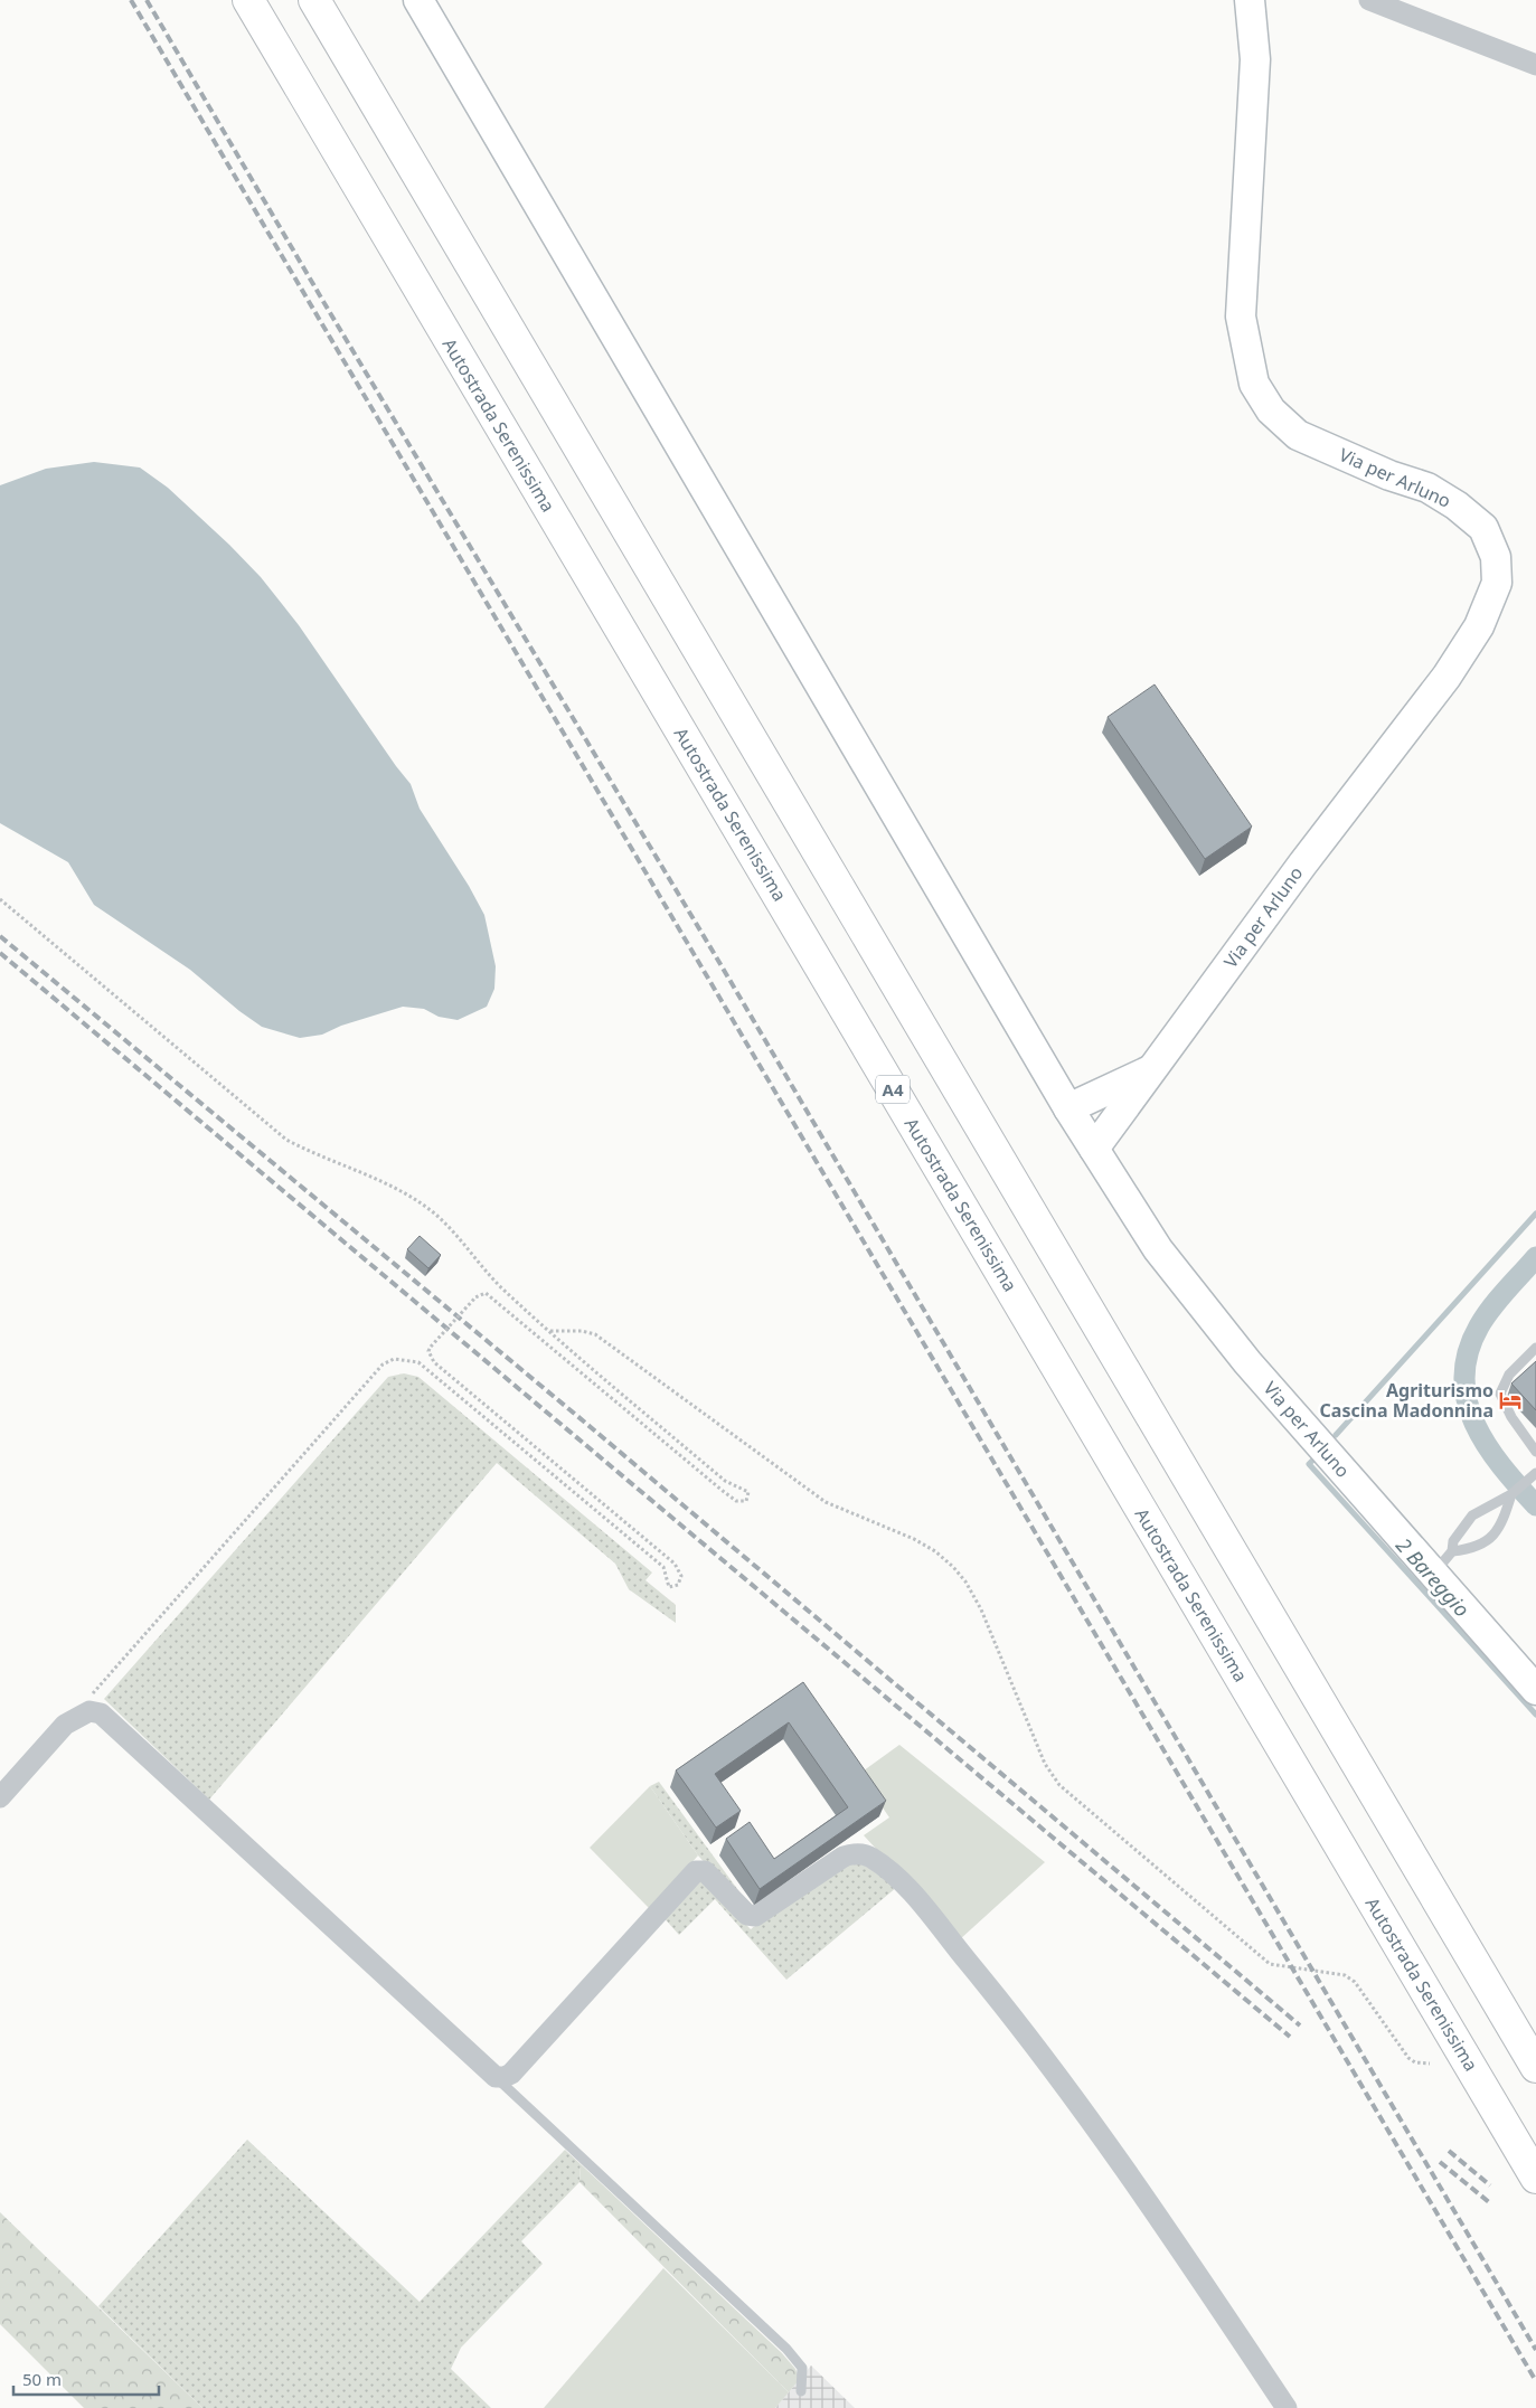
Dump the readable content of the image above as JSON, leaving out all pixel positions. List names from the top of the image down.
{
  "streets": {
    "highway": ["Autostrada Serenissima", "A4"],
    "street": ["Via per Arluno"]
  },
  "water": ["2 Bareggio"],
  "places": {
    "hotel": ["Agriturismo Cascina Madonnina"]
  },
  "scale_bar": "50 m"
}
